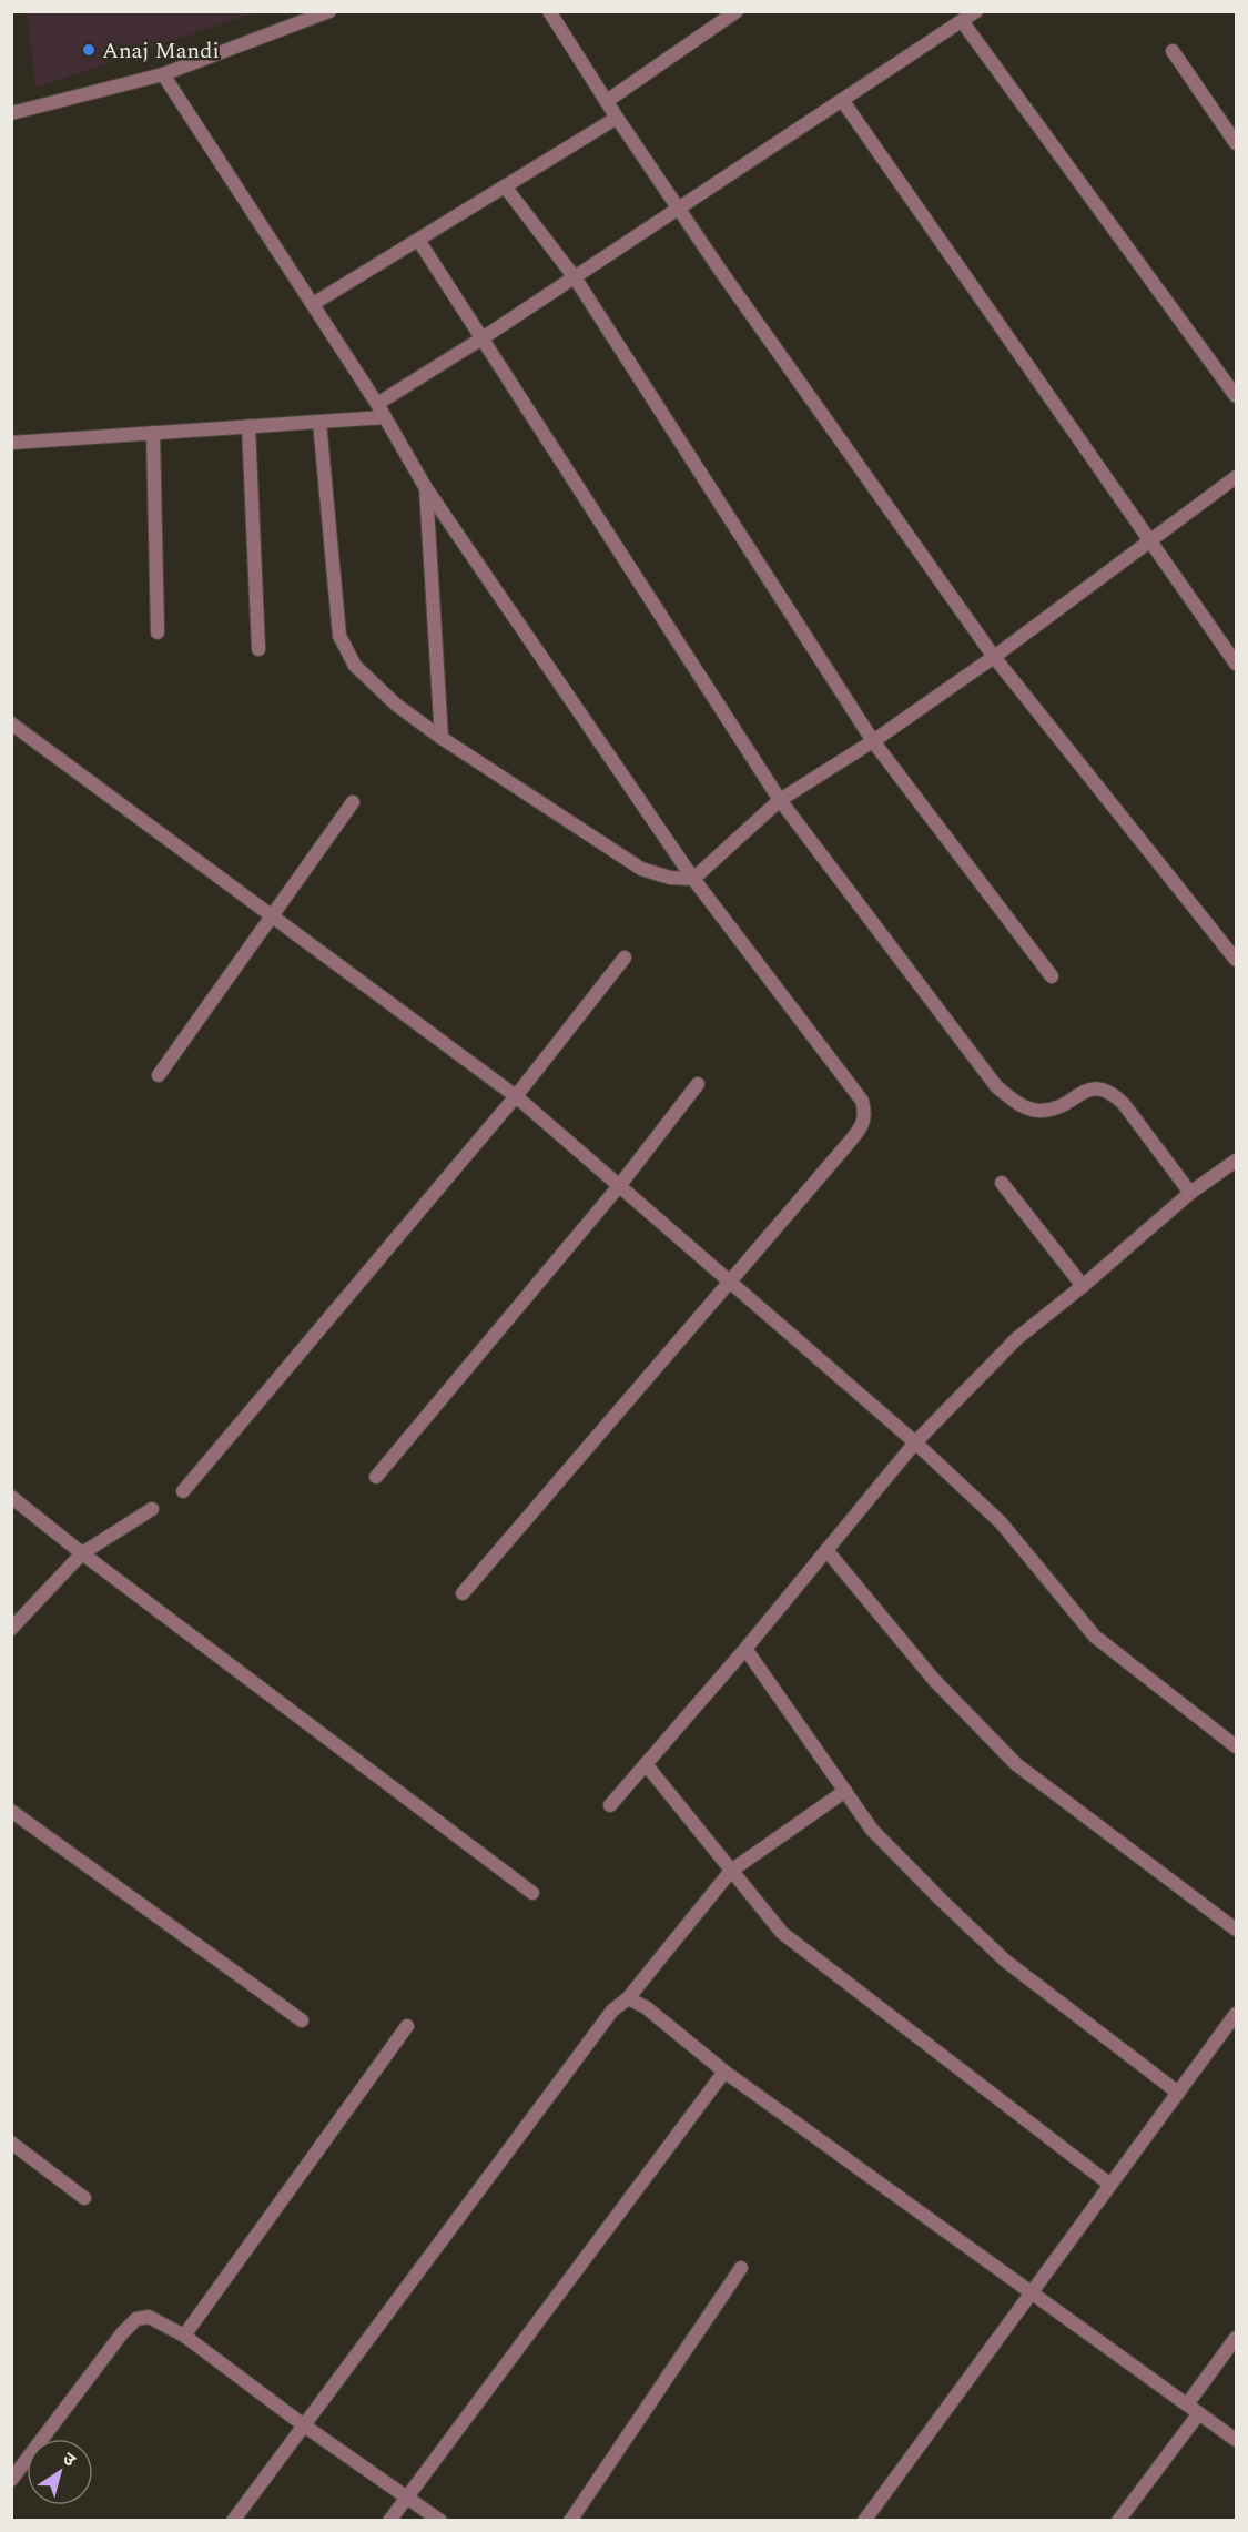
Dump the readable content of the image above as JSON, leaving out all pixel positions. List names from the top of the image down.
{
  "places": ["Anaj Mandi"],
  "north": "top right"
}
